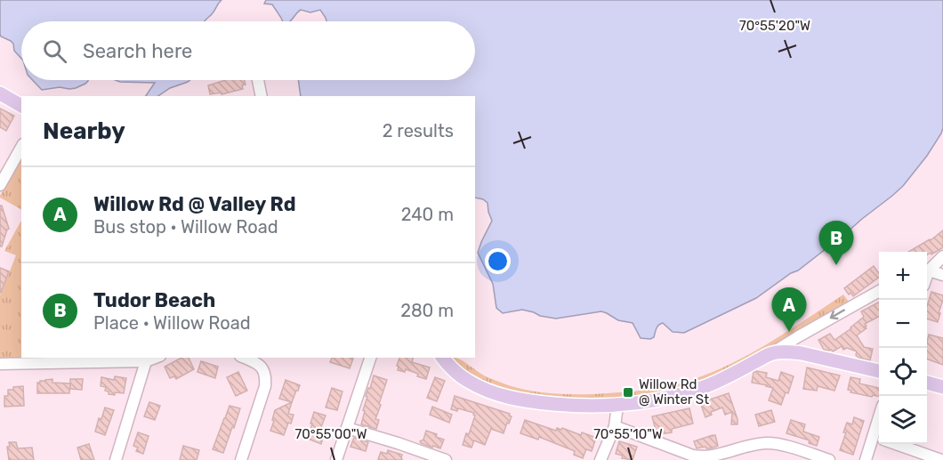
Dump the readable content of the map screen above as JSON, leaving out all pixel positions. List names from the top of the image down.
{
  "places": {
    "transit": ["Willow Rd @ Winter St"]
  },
  "page": {
    "search": "Search here",
    "heading": ["Nearby", "2 results"],
    "list": [
      {
        "mark": "A",
        "name": "Willow Rd @ Valley Rd",
        "note": "Bus stop · Willow Road",
        "value": "240 m"
      },
      {
        "mark": "B",
        "name": "Tudor Beach",
        "note": "Place · Willow Road",
        "value": "280 m"
      }
    ],
    "pins": ["B", "A"],
    "map_buttons": ["+", "−"]
  },
  "coordinates": ["70°55'20\"W", "70°55'00\"W", "70°55'10\"W"]
}
